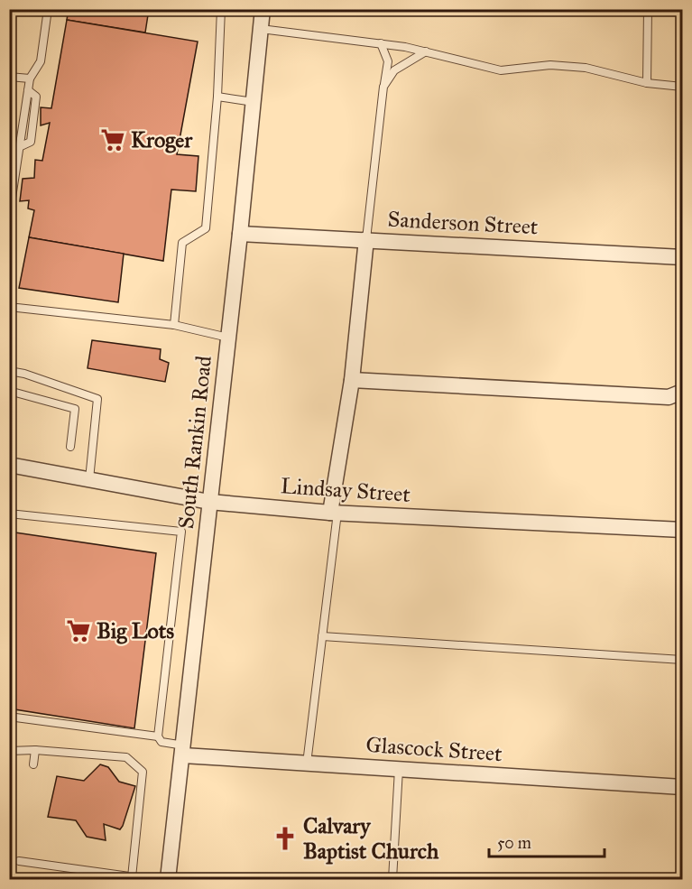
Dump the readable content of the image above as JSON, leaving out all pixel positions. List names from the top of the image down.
{
  "streets": {
    "street": [
      "Sanderson Street",
      "South Rankin Road",
      "Lindsay Street",
      "Glascock Street"
    ]
  },
  "crossings": [
    ["Sanderson Street", "South Rankin Road"],
    ["South Rankin Road", "Lindsay Street"],
    ["South Rankin Road", "Glascock Street"]
  ],
  "places": {
    "supermarket": ["Kroger", "Big Lots"],
    "church": ["Calvary Baptist Church"]
  },
  "scale_bar": "50 m"
}
